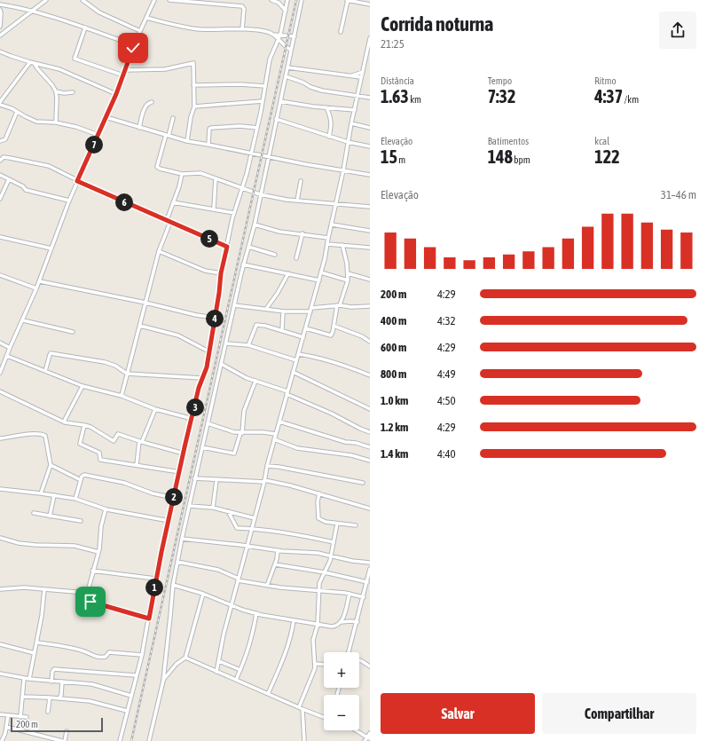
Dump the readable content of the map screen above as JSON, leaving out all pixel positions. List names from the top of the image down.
{
  "scale_bar": "200 m",
  "page": {
    "heading": ["Corrida noturna", "21:25"],
    "stats": [
      ["Distância", "1.63 km"],
      ["Tempo", "7:32"],
      ["Ritmo", "4:37 /km"],
      ["Elevação", "15 m"],
      ["Batimentos", "148 bpm"],
      ["kcal", "122"]
    ],
    "pins": [
      "7",
      "6",
      "5",
      "4",
      "3",
      "2",
      "1"
    ],
    "chart": ["Elevação", "31–46 m"],
    "list": [
      {
        "name": "200 m",
        "note": "4:29"
      },
      {
        "name": "400 m",
        "note": "4:32"
      },
      {
        "name": "600 m",
        "note": "4:29"
      },
      {
        "name": "800 m",
        "note": "4:49"
      },
      {
        "name": "1.0 km",
        "note": "4:50"
      },
      {
        "name": "1.2 km",
        "note": "4:29"
      },
      {
        "name": "1.4 km",
        "note": "4:40"
      }
    ],
    "map_buttons": ["+", "−"],
    "buttons": ["Salvar", "Compartilhar"],
    "scale": "200 m"
  }
}
